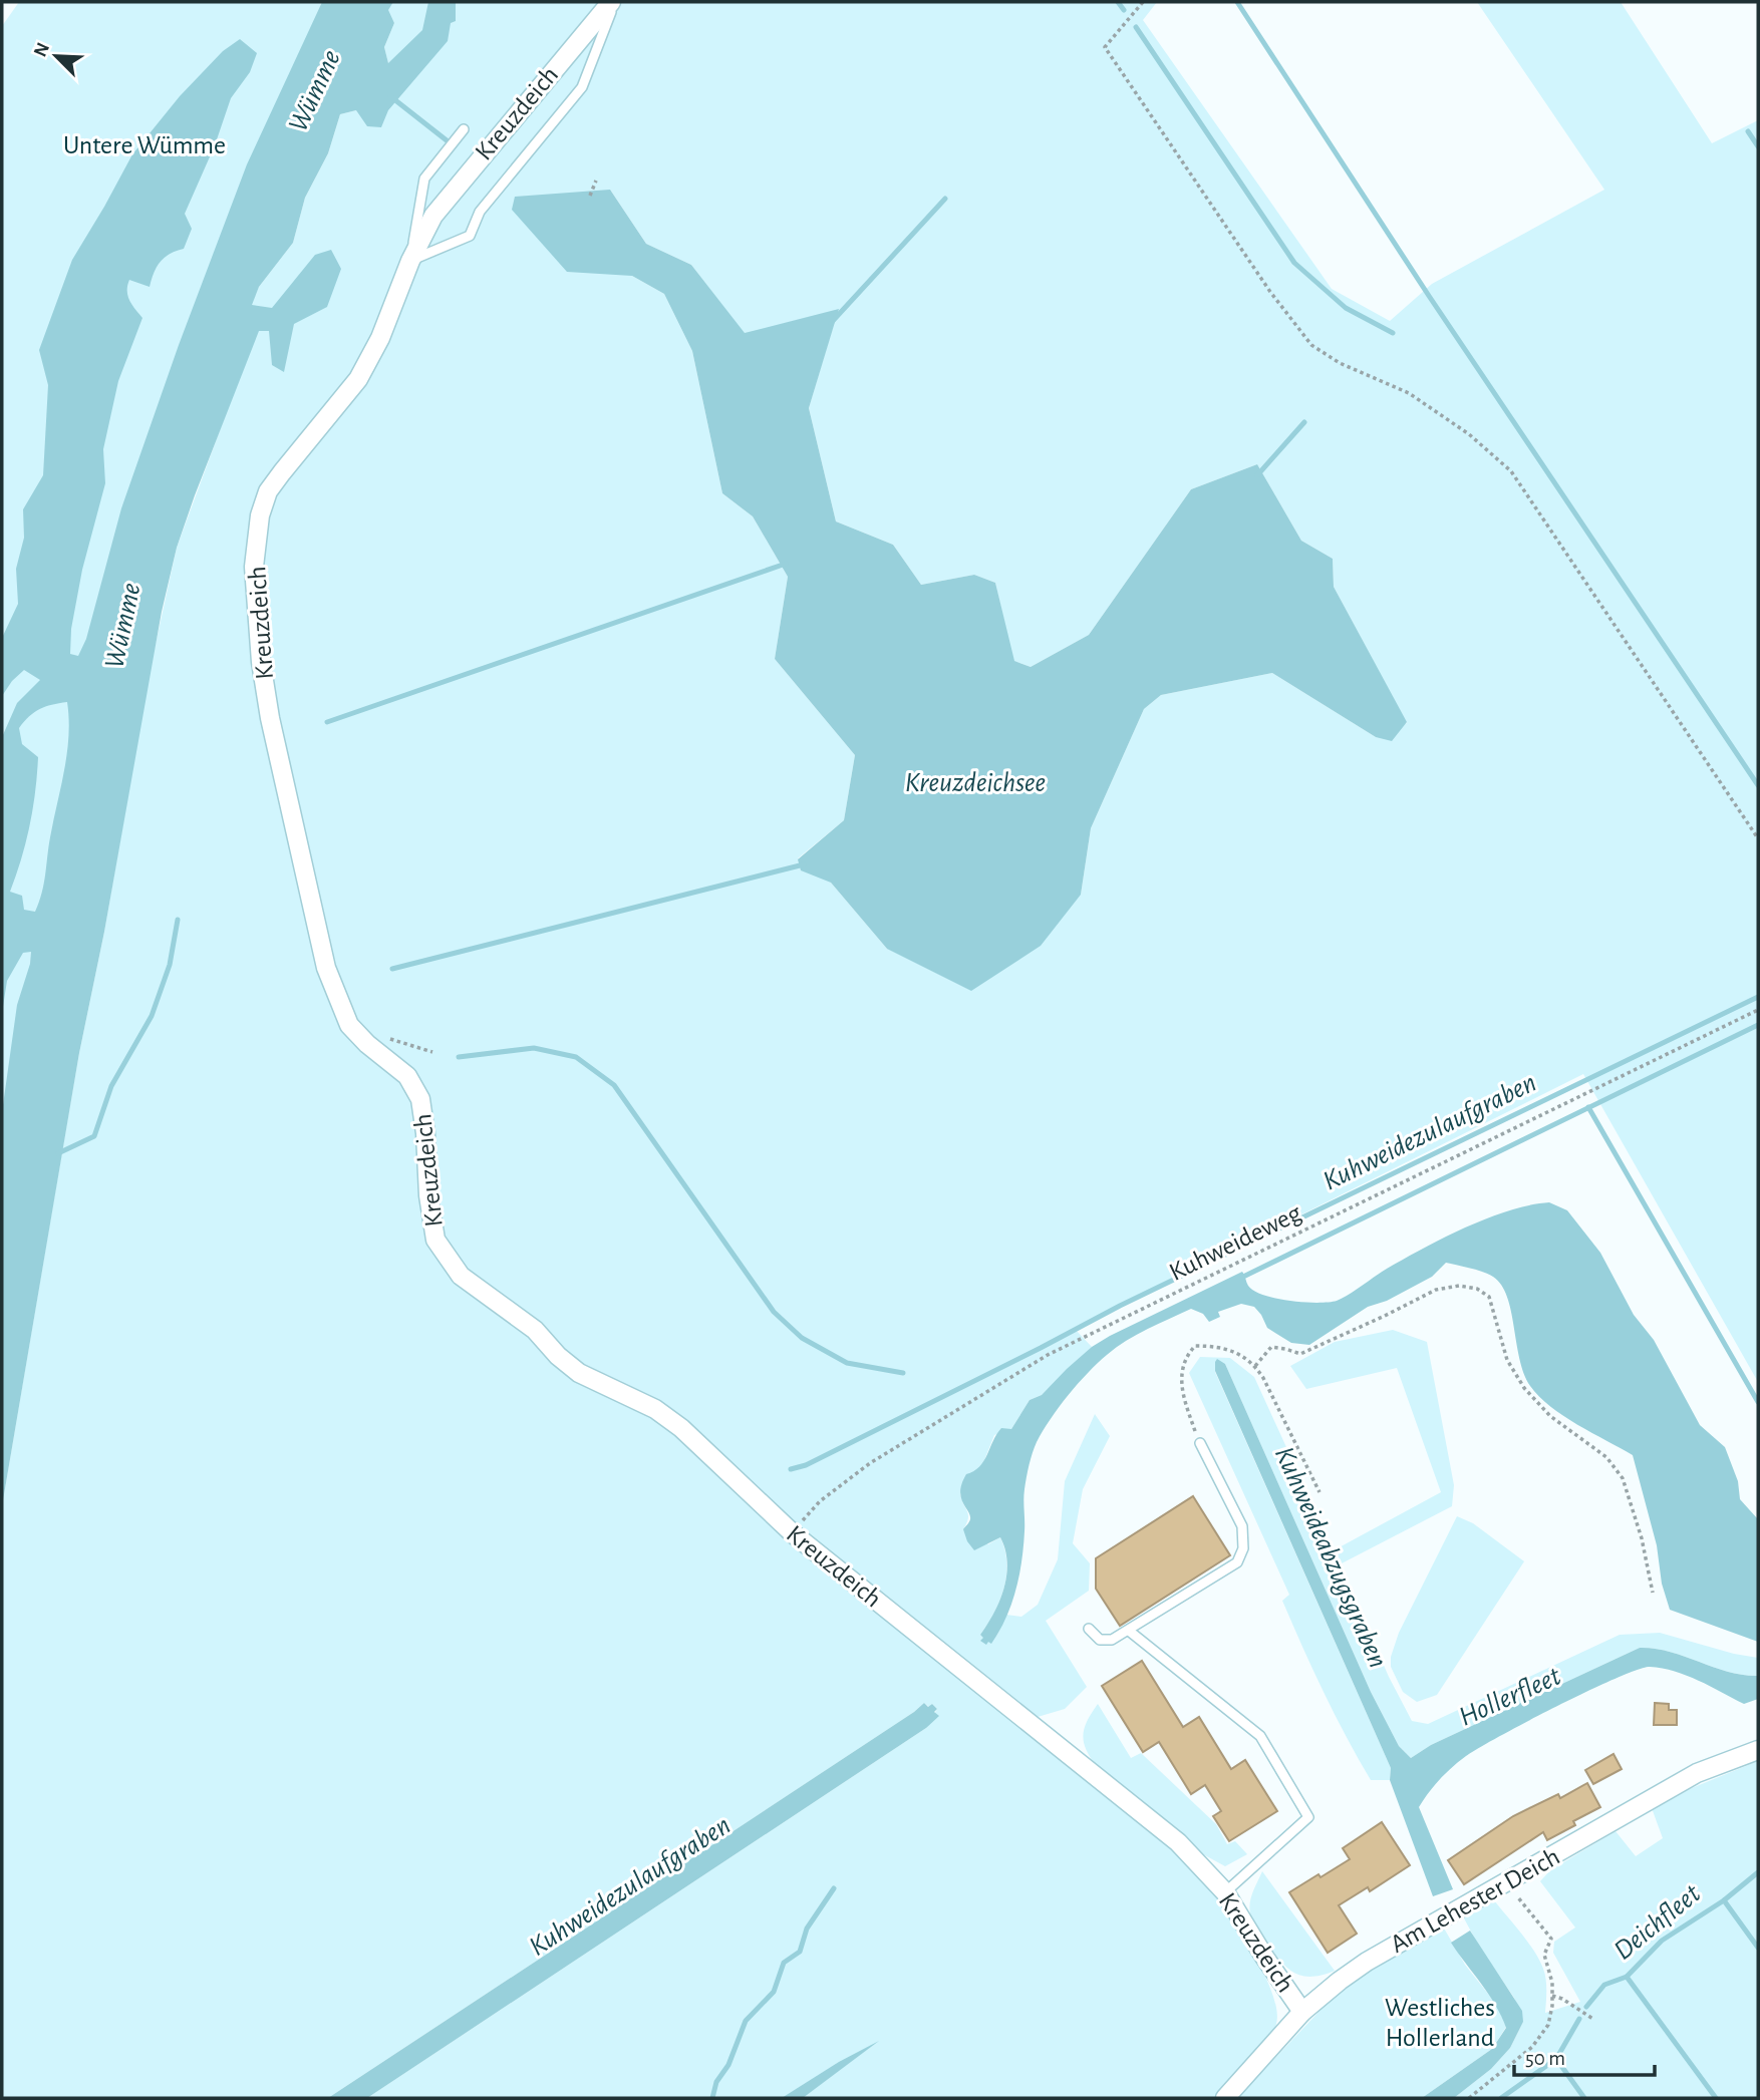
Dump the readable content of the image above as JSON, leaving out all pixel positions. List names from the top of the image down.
{
  "streets": {
    "street": ["Kreuzdeich", "Am Lehester Deich"],
    "path": ["Kuhweideweg"]
  },
  "crossings": [
    ["Kreuzdeich", "Kuhweideweg"],
    ["Kreuzdeich", "Am Lehester Deich"]
  ],
  "water": [
    "Wümme",
    "Kreuzdeichsee",
    "Kuhweidezulaufgraben",
    "Kuhweideabzugsgraben",
    "Hollerfleet",
    "Deichfleet"
  ],
  "parks": ["Untere Wümme", "Westliches Hollerland"],
  "scale_bar": "50 m",
  "north": "top left"
}
